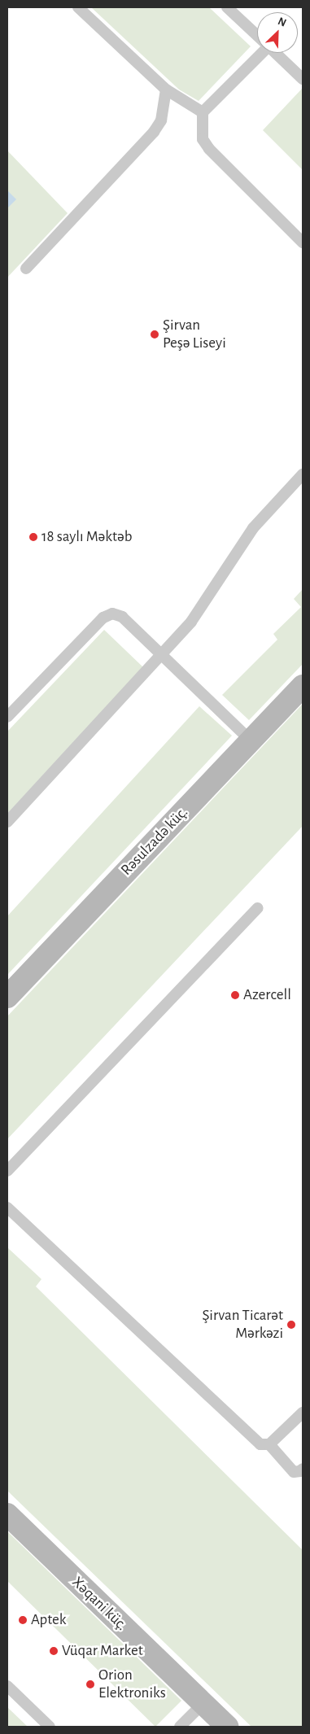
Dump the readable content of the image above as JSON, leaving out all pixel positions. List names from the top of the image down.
{
  "streets": {
    "main road": ["Rəsulzadə küç.", "Xəqani küç."]
  },
  "places": [
    "Şirvan Peşə Liseyi",
    "18 saylı Məktəb",
    "Azercell",
    "Şirvan Ticarət Mərkəzi",
    "Aptek",
    "Vüqar Market",
    "Orion Elektroniks"
  ],
  "north": "top right"
}
